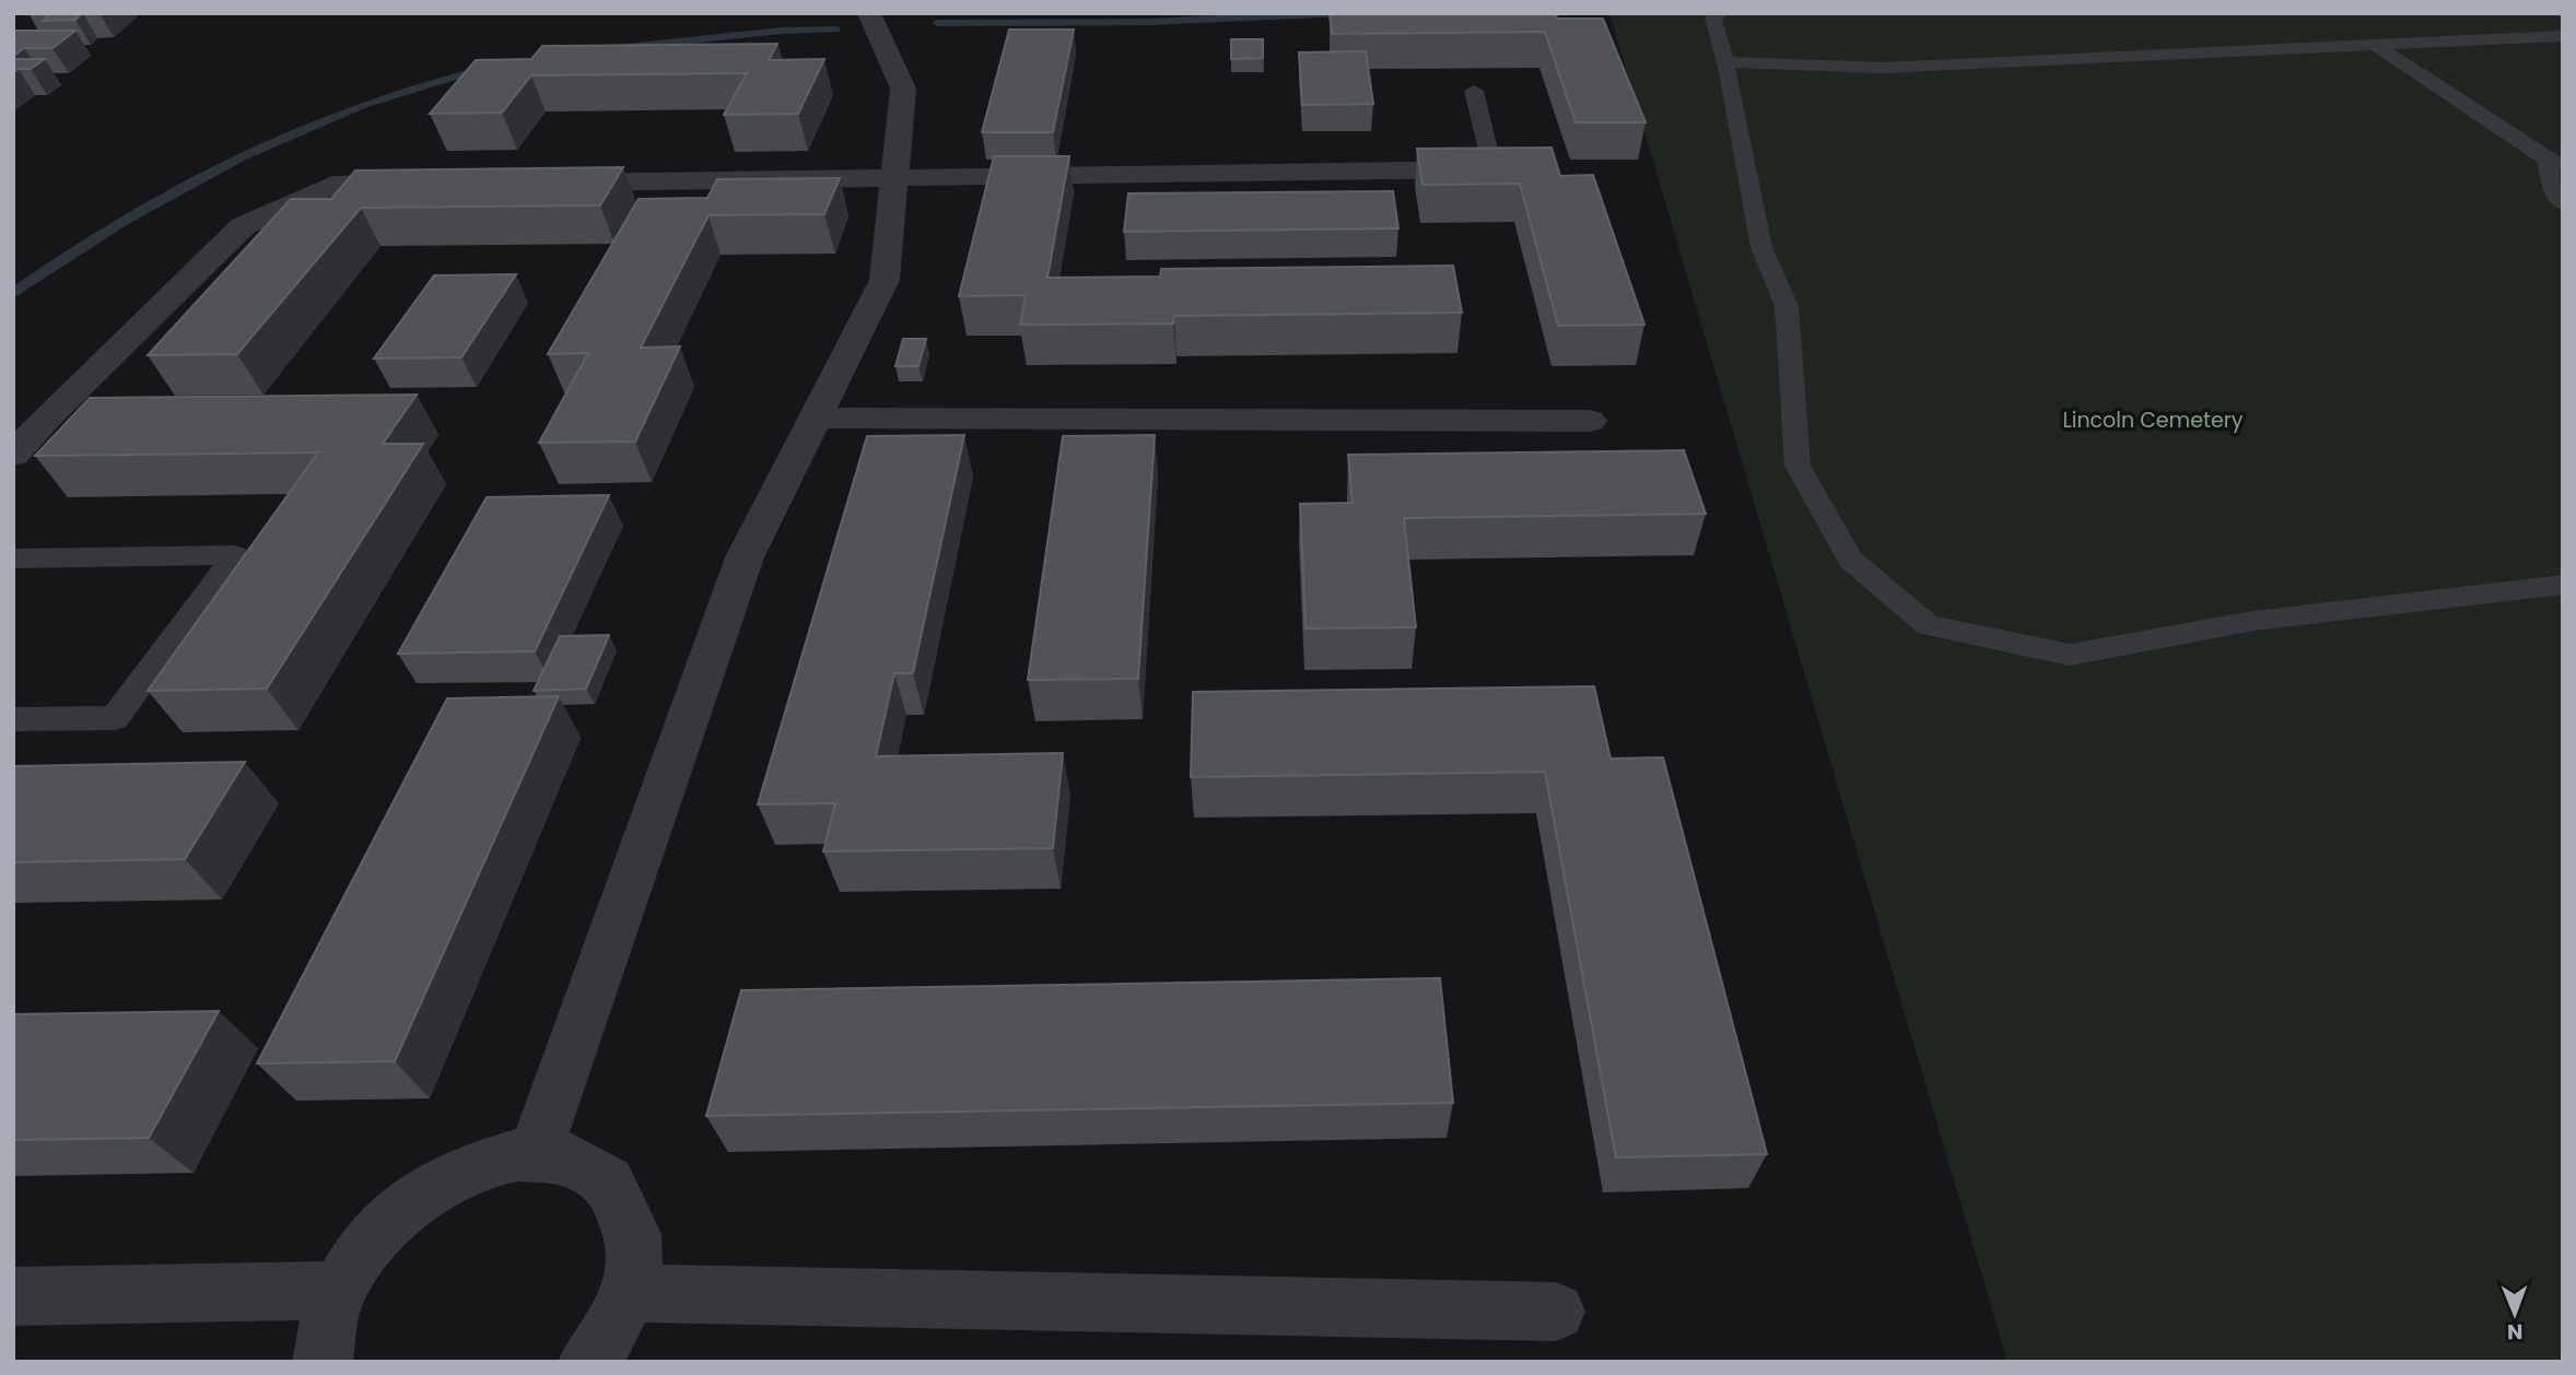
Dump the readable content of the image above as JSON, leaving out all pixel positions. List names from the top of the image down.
{
  "parks": ["Lincoln Cemetery"],
  "north": "bottom"
}
